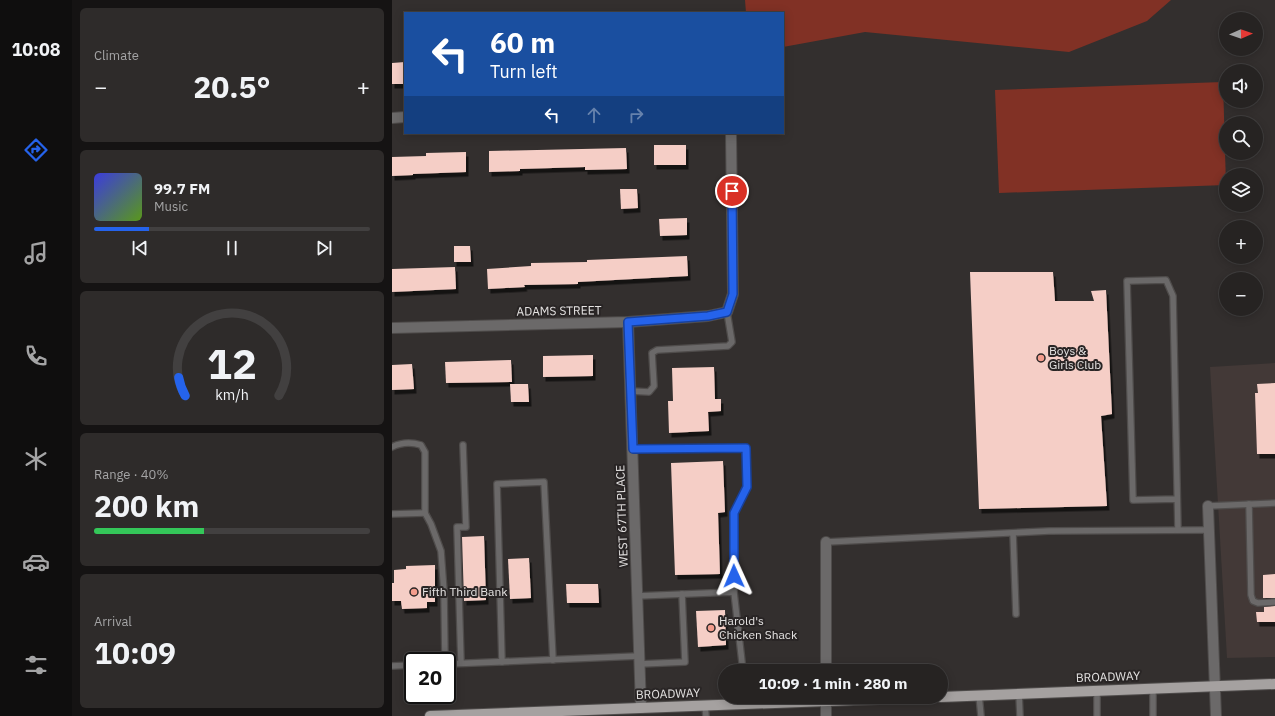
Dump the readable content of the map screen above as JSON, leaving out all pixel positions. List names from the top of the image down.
{
  "streets": {
    "main road": ["BROADWAY"],
    "street": ["ADAMS STREET", "WEST 67TH PLACE"]
  },
  "crossings": [
    ["ADAMS STREET", "WEST 67TH PLACE"],
    ["WEST 67TH PLACE", "BROADWAY"]
  ],
  "places": ["Boys & Girls Club", "Fifth Third Bank", "Harold's Chicken Shack"],
  "north": "right",
  "page": {
    "tabs": "10:08",
    "tile": [
      "Climate",
      ["Range · 40%", "200 km"],
      ["Arrival", "10:09"]
    ],
    "map_buttons": ["+", "−"],
    "turn": ["60 m", "Turn left"],
    "heat": ["−", "20.5°", "+"],
    "song": ["99.7 FM", "Music"],
    "limit": "20",
    "trip": "10:09 · 1 min · 280 m",
    "gauge": ["12", "km/h"]
  }
}
